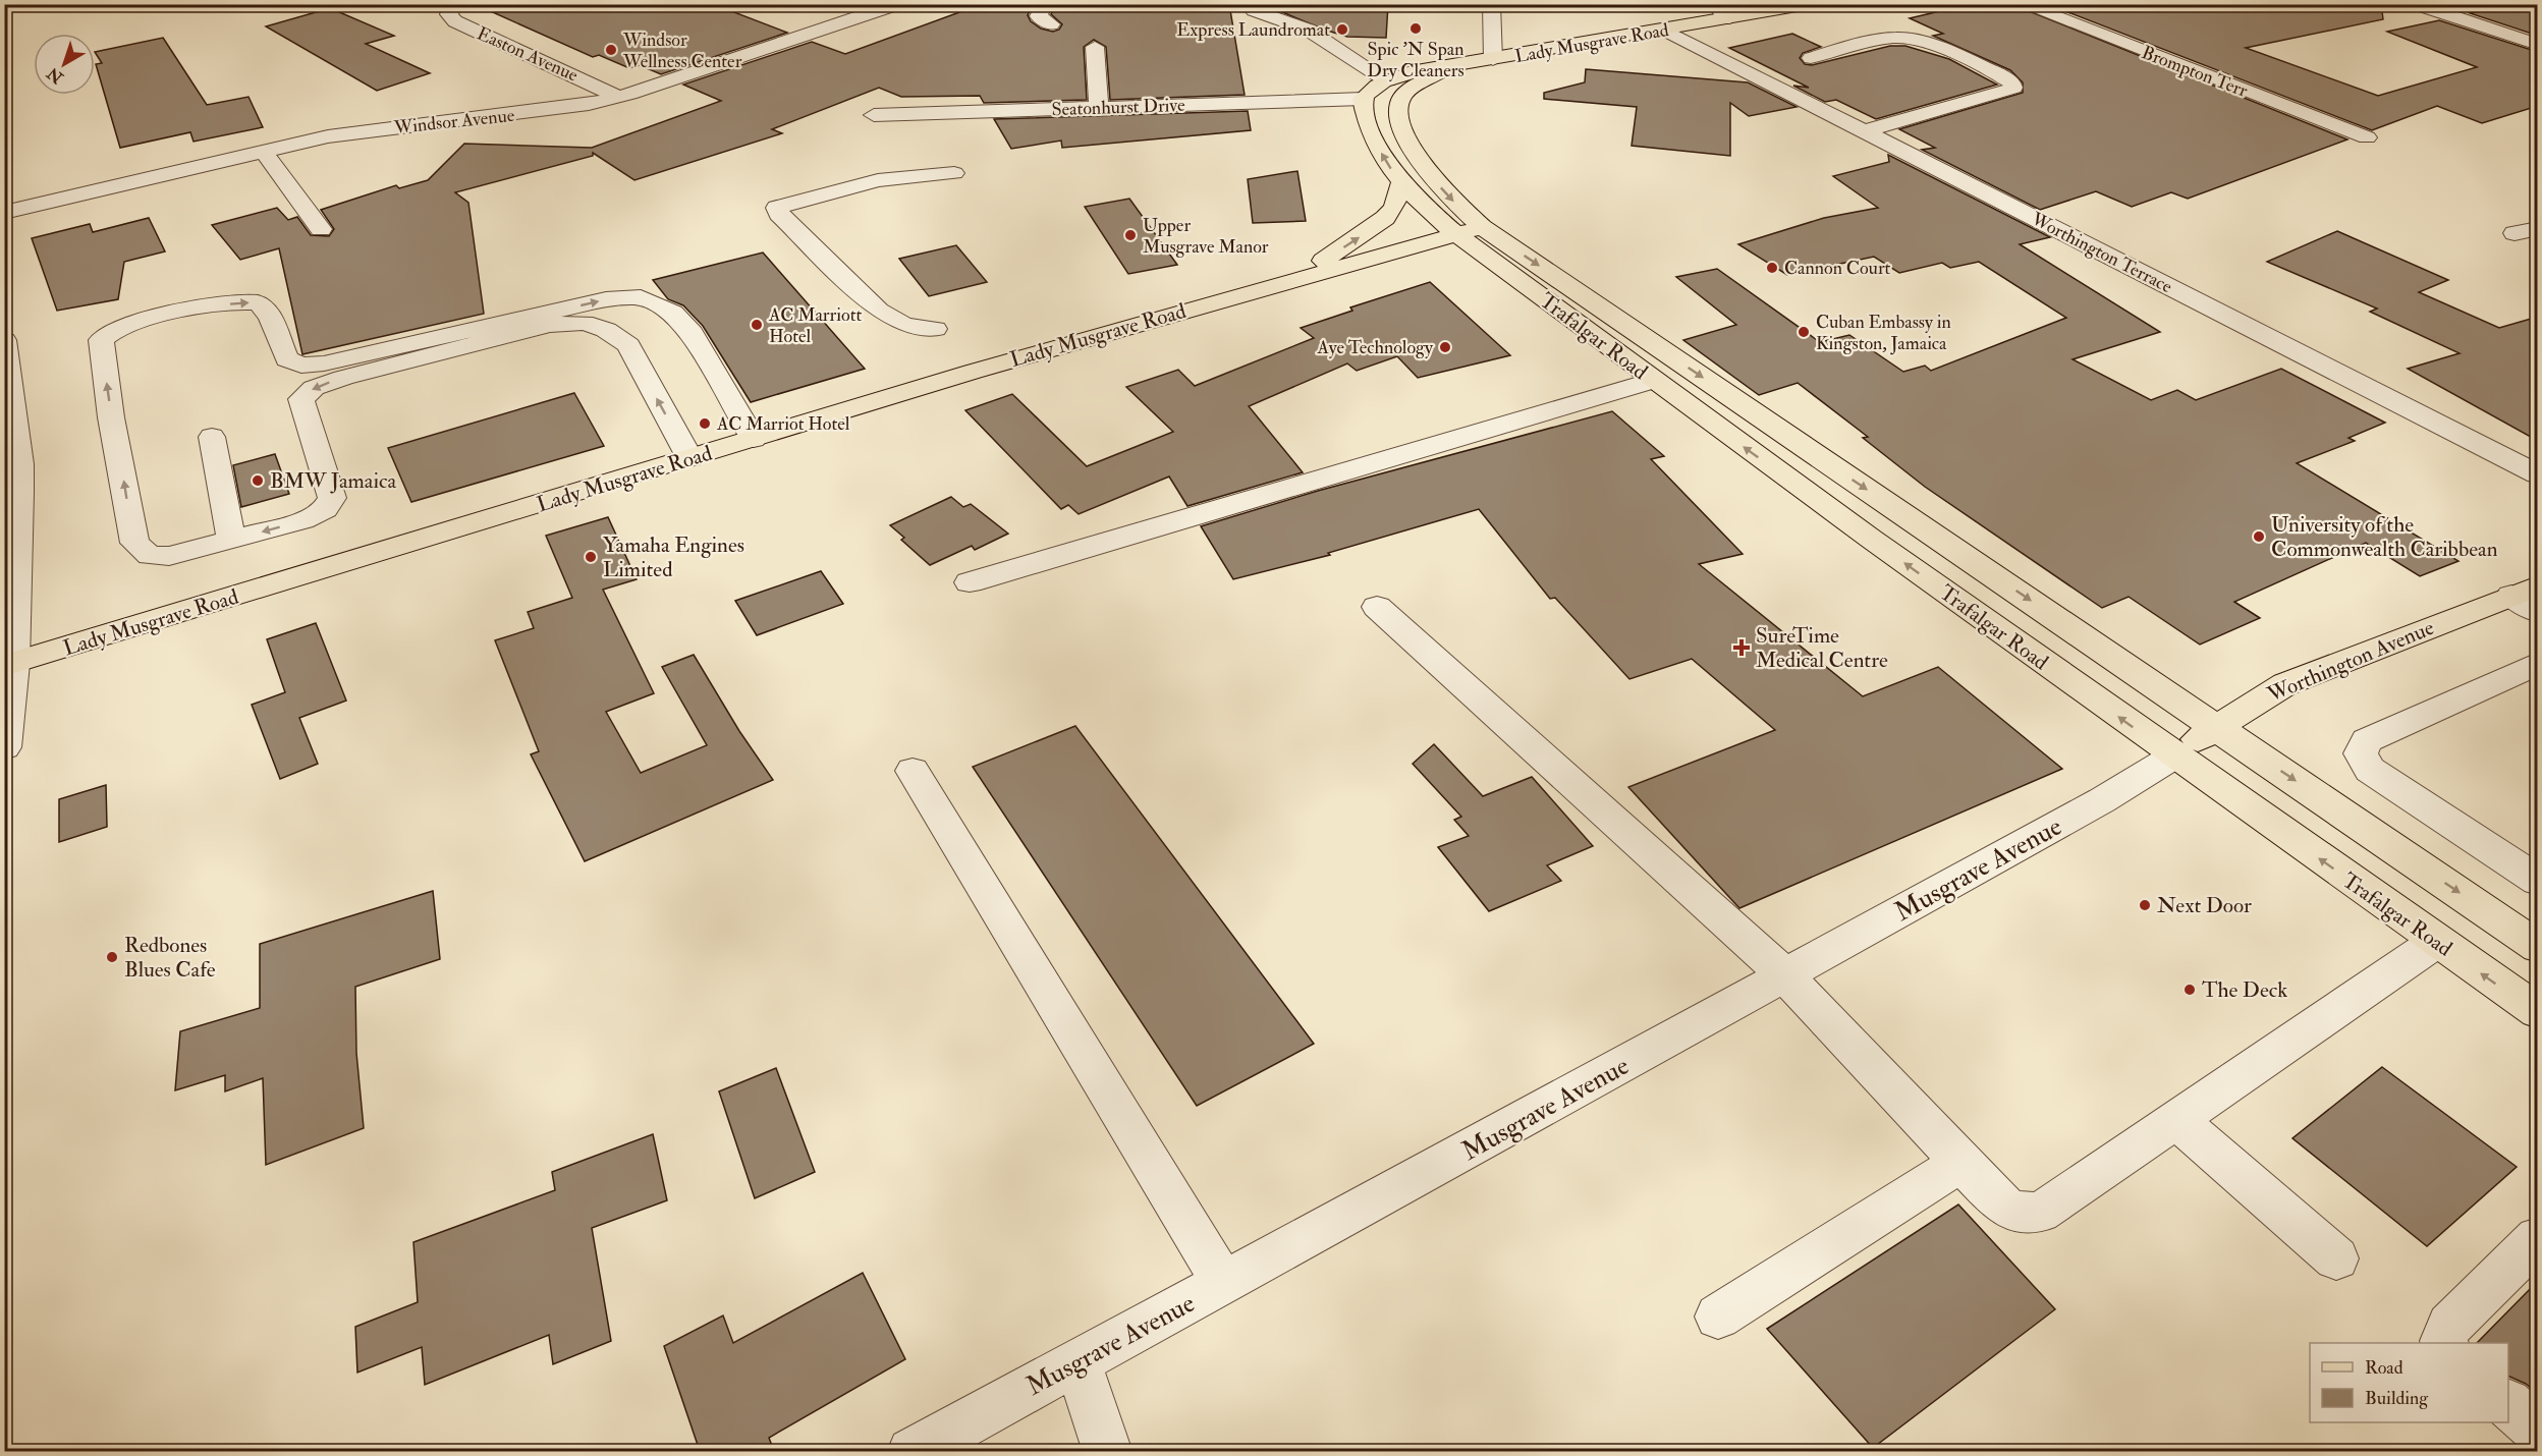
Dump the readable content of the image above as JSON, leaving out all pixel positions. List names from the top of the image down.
{
  "streets": {
    "main road": ["Lady Musgrave Road", "Trafalgar Road", "Worthington Avenue"],
    "street": [
      "Easton Avenue",
      "Brompton Terr",
      "Seatonhurst Drive",
      "Windsor Avenue",
      "Worthington Terrace",
      "Musgrave Avenue"
    ]
  },
  "crossings": [
    ["Lady Musgrave Road", "Seatonhurst Drive"],
    ["Lady Musgrave Road", "Worthington Terrace"],
    ["Lady Musgrave Road", "Trafalgar Road"],
    ["Easton Avenue", "Windsor Avenue"],
    ["Trafalgar Road", "Worthington Avenue"],
    ["Trafalgar Road", "Musgrave Avenue"],
    ["Worthington Avenue", "Musgrave Avenue"]
  ],
  "places": {
    "other": [
      "Spic 'N Span Dry Cleaners",
      "Express Laundromat",
      "Windsor Wellness Center",
      "Upper Musgrave Manor",
      "Cannon Court",
      "AC Marriott Hotel",
      "Cuban Embassy in Kingston, Jamaica",
      "Aye Technology",
      "AC Marriot Hotel",
      "BMW Jamaica",
      "University of the Commonwealth Caribbean",
      "Yamaha Engines Limited",
      "Next Door",
      "Redbones Blues Cafe",
      "The Deck"
    ],
    "health": ["SureTime Medical Centre"]
  },
  "legend": ["Road", "Building"],
  "north": "bottom left"
}
